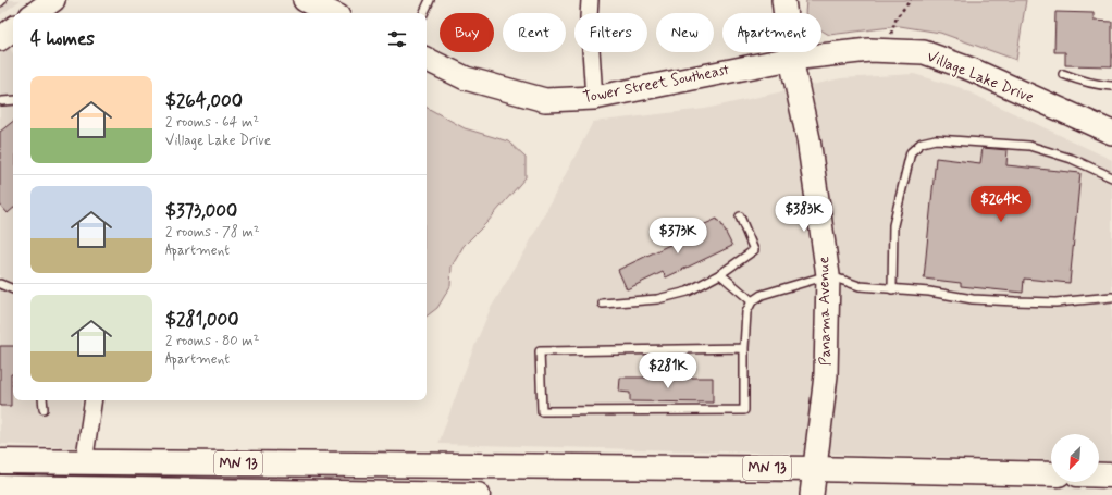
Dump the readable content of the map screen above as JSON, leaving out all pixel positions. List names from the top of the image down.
{
  "streets": {
    "main road": ["MN 13"],
    "street": ["Village Lake Drive", "Tower Street Southeast", "Panama Avenue"]
  },
  "crossings": [
    ["Village Lake Drive", "Tower Street Southeast"],
    ["Village Lake Drive", "Panama Avenue"],
    ["Tower Street Southeast", "Panama Avenue"],
    ["Panama Avenue", "MN 13"]
  ],
  "north": "bottom left",
  "page": {
    "chip": [
      "Buy",
      "Rent",
      "Filters",
      "New",
      "Apartment"
    ],
    "heading": "4 homes",
    "list": [
      {
        "name": "$264,000",
        "note": "2 rooms · 64 m² · Village Lake Drive"
      },
      {
        "name": "$373,000",
        "note": "2 rooms · 78 m² · Apartment"
      },
      {
        "name": "$281,000",
        "note": "2 rooms · 80 m² · Apartment"
      }
    ],
    "price": [
      "$264K",
      "$383K",
      "$373K",
      "$281K"
    ]
  }
}
